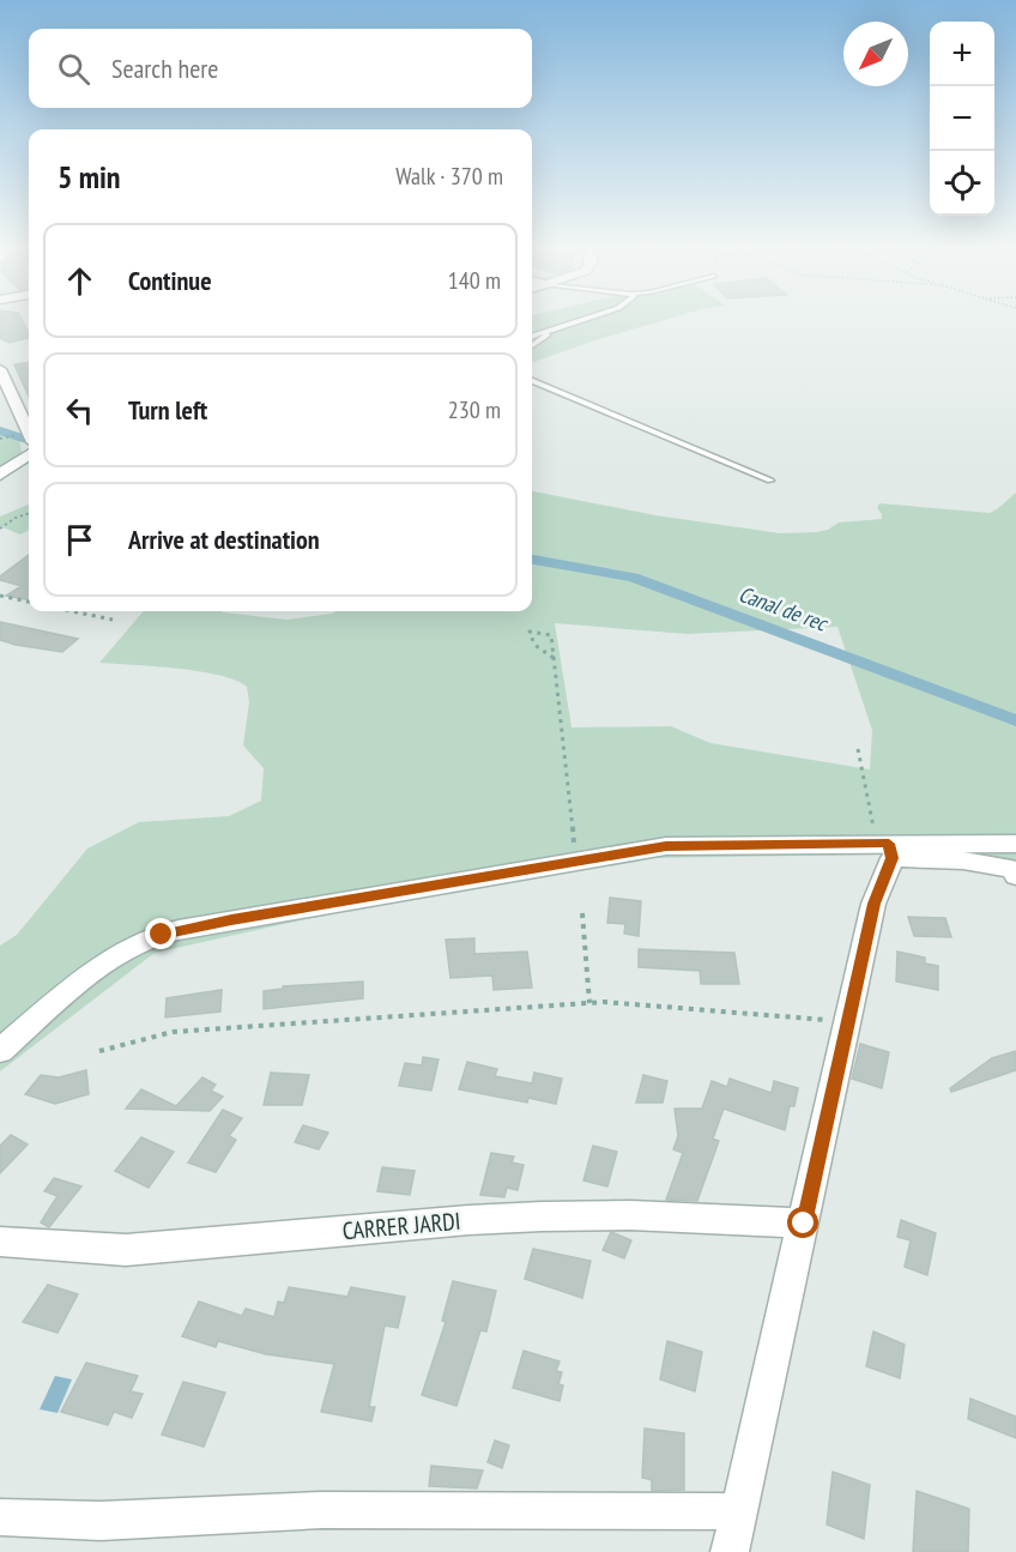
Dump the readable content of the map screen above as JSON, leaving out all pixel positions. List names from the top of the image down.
{
  "streets": {
    "street": ["CARRER JARDI"]
  },
  "water": ["Canal de rec"],
  "north": "bottom left",
  "page": {
    "map_buttons": ["+", "−"],
    "search": "Search here",
    "heading": ["5 min", "Walk · 370 m"],
    "list": [
      ["Continue", "140 m"],
      ["Turn left", "230 m"],
      "Arrive at destination"
    ]
  }
}
